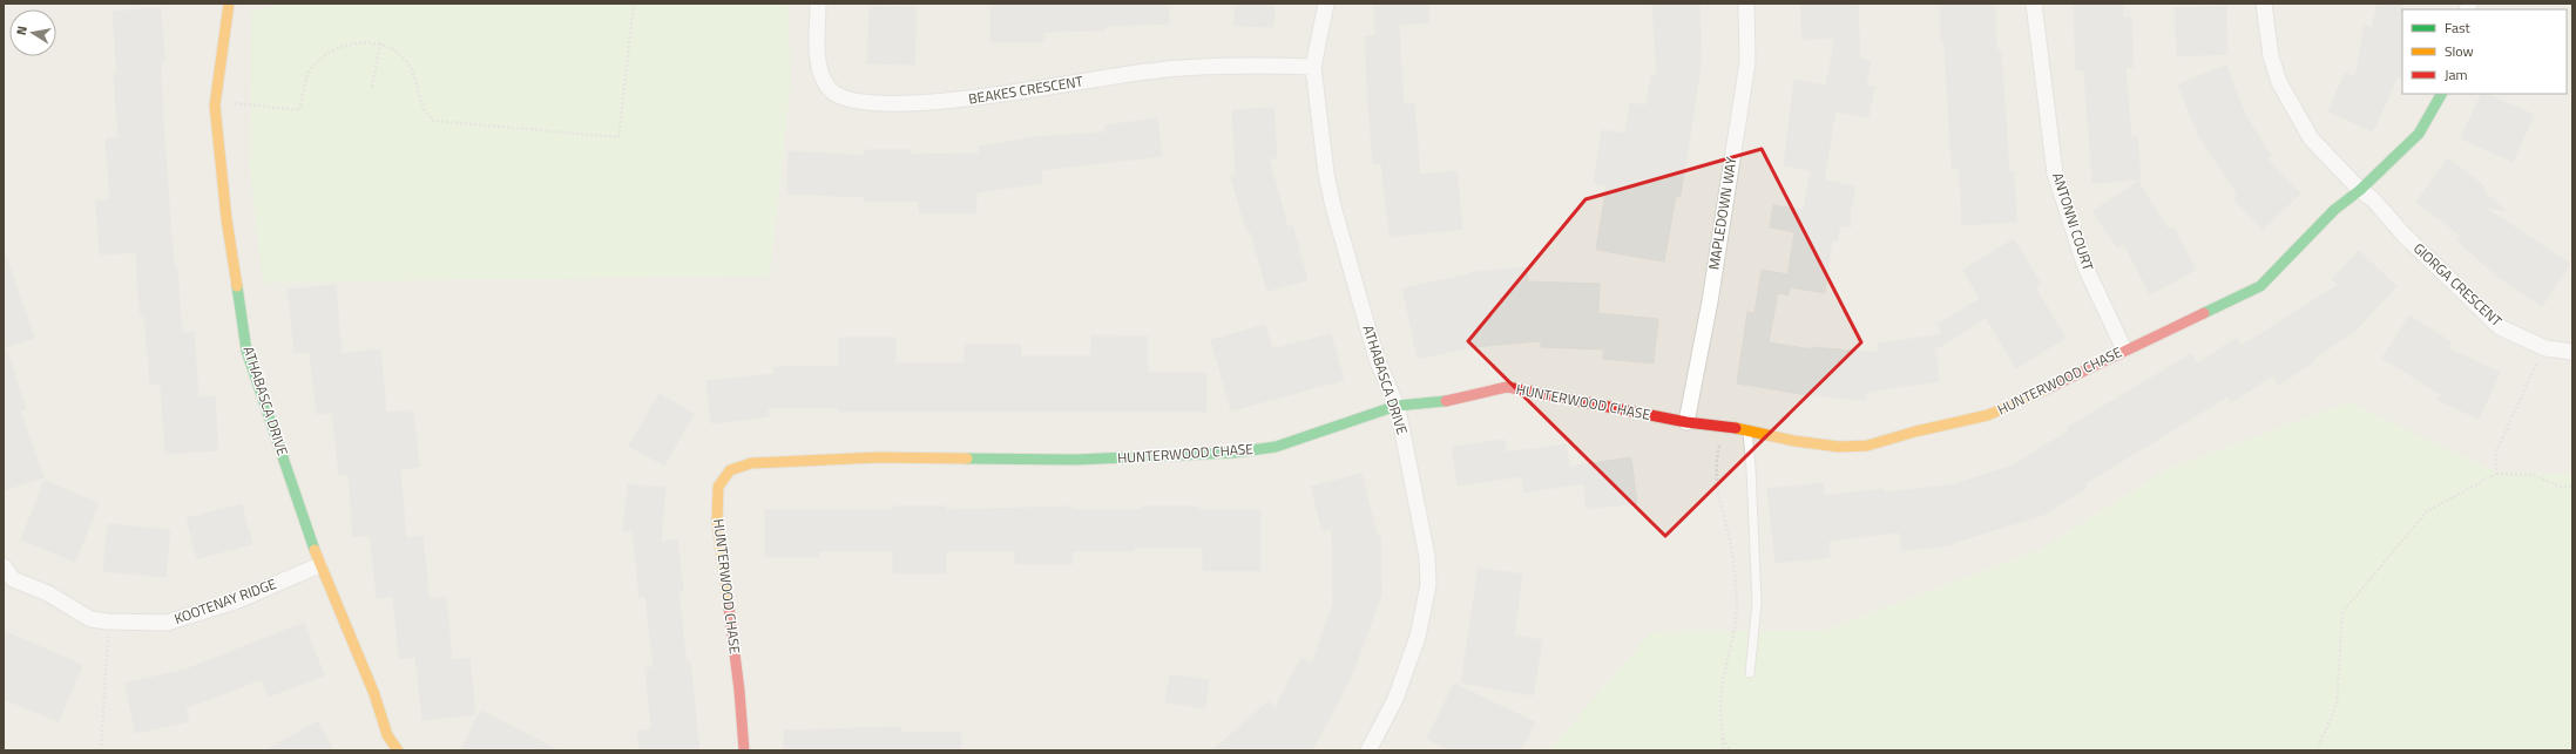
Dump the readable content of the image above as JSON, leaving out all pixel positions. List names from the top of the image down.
{
  "streets": {
    "street": [
      "BEAKES CRESCENT",
      "MAPLEDOWN WAY",
      "ANTONNI COURT",
      "GIORGA CRESCENT",
      "ATHABASCA DRIVE",
      "HUNTERWOOD CHASE",
      "KOOTENAY RIDGE"
    ]
  },
  "crossings": [
    ["BEAKES CRESCENT", "ATHABASCA DRIVE"],
    ["MAPLEDOWN WAY", "HUNTERWOOD CHASE"],
    ["ANTONNI COURT", "HUNTERWOOD CHASE"],
    ["GIORGA CRESCENT", "HUNTERWOOD CHASE"],
    ["ATHABASCA DRIVE", "HUNTERWOOD CHASE"],
    ["ATHABASCA DRIVE", "KOOTENAY RIDGE"]
  ],
  "legend": ["Fast", "Slow", "Jam"],
  "north": "left"
}
